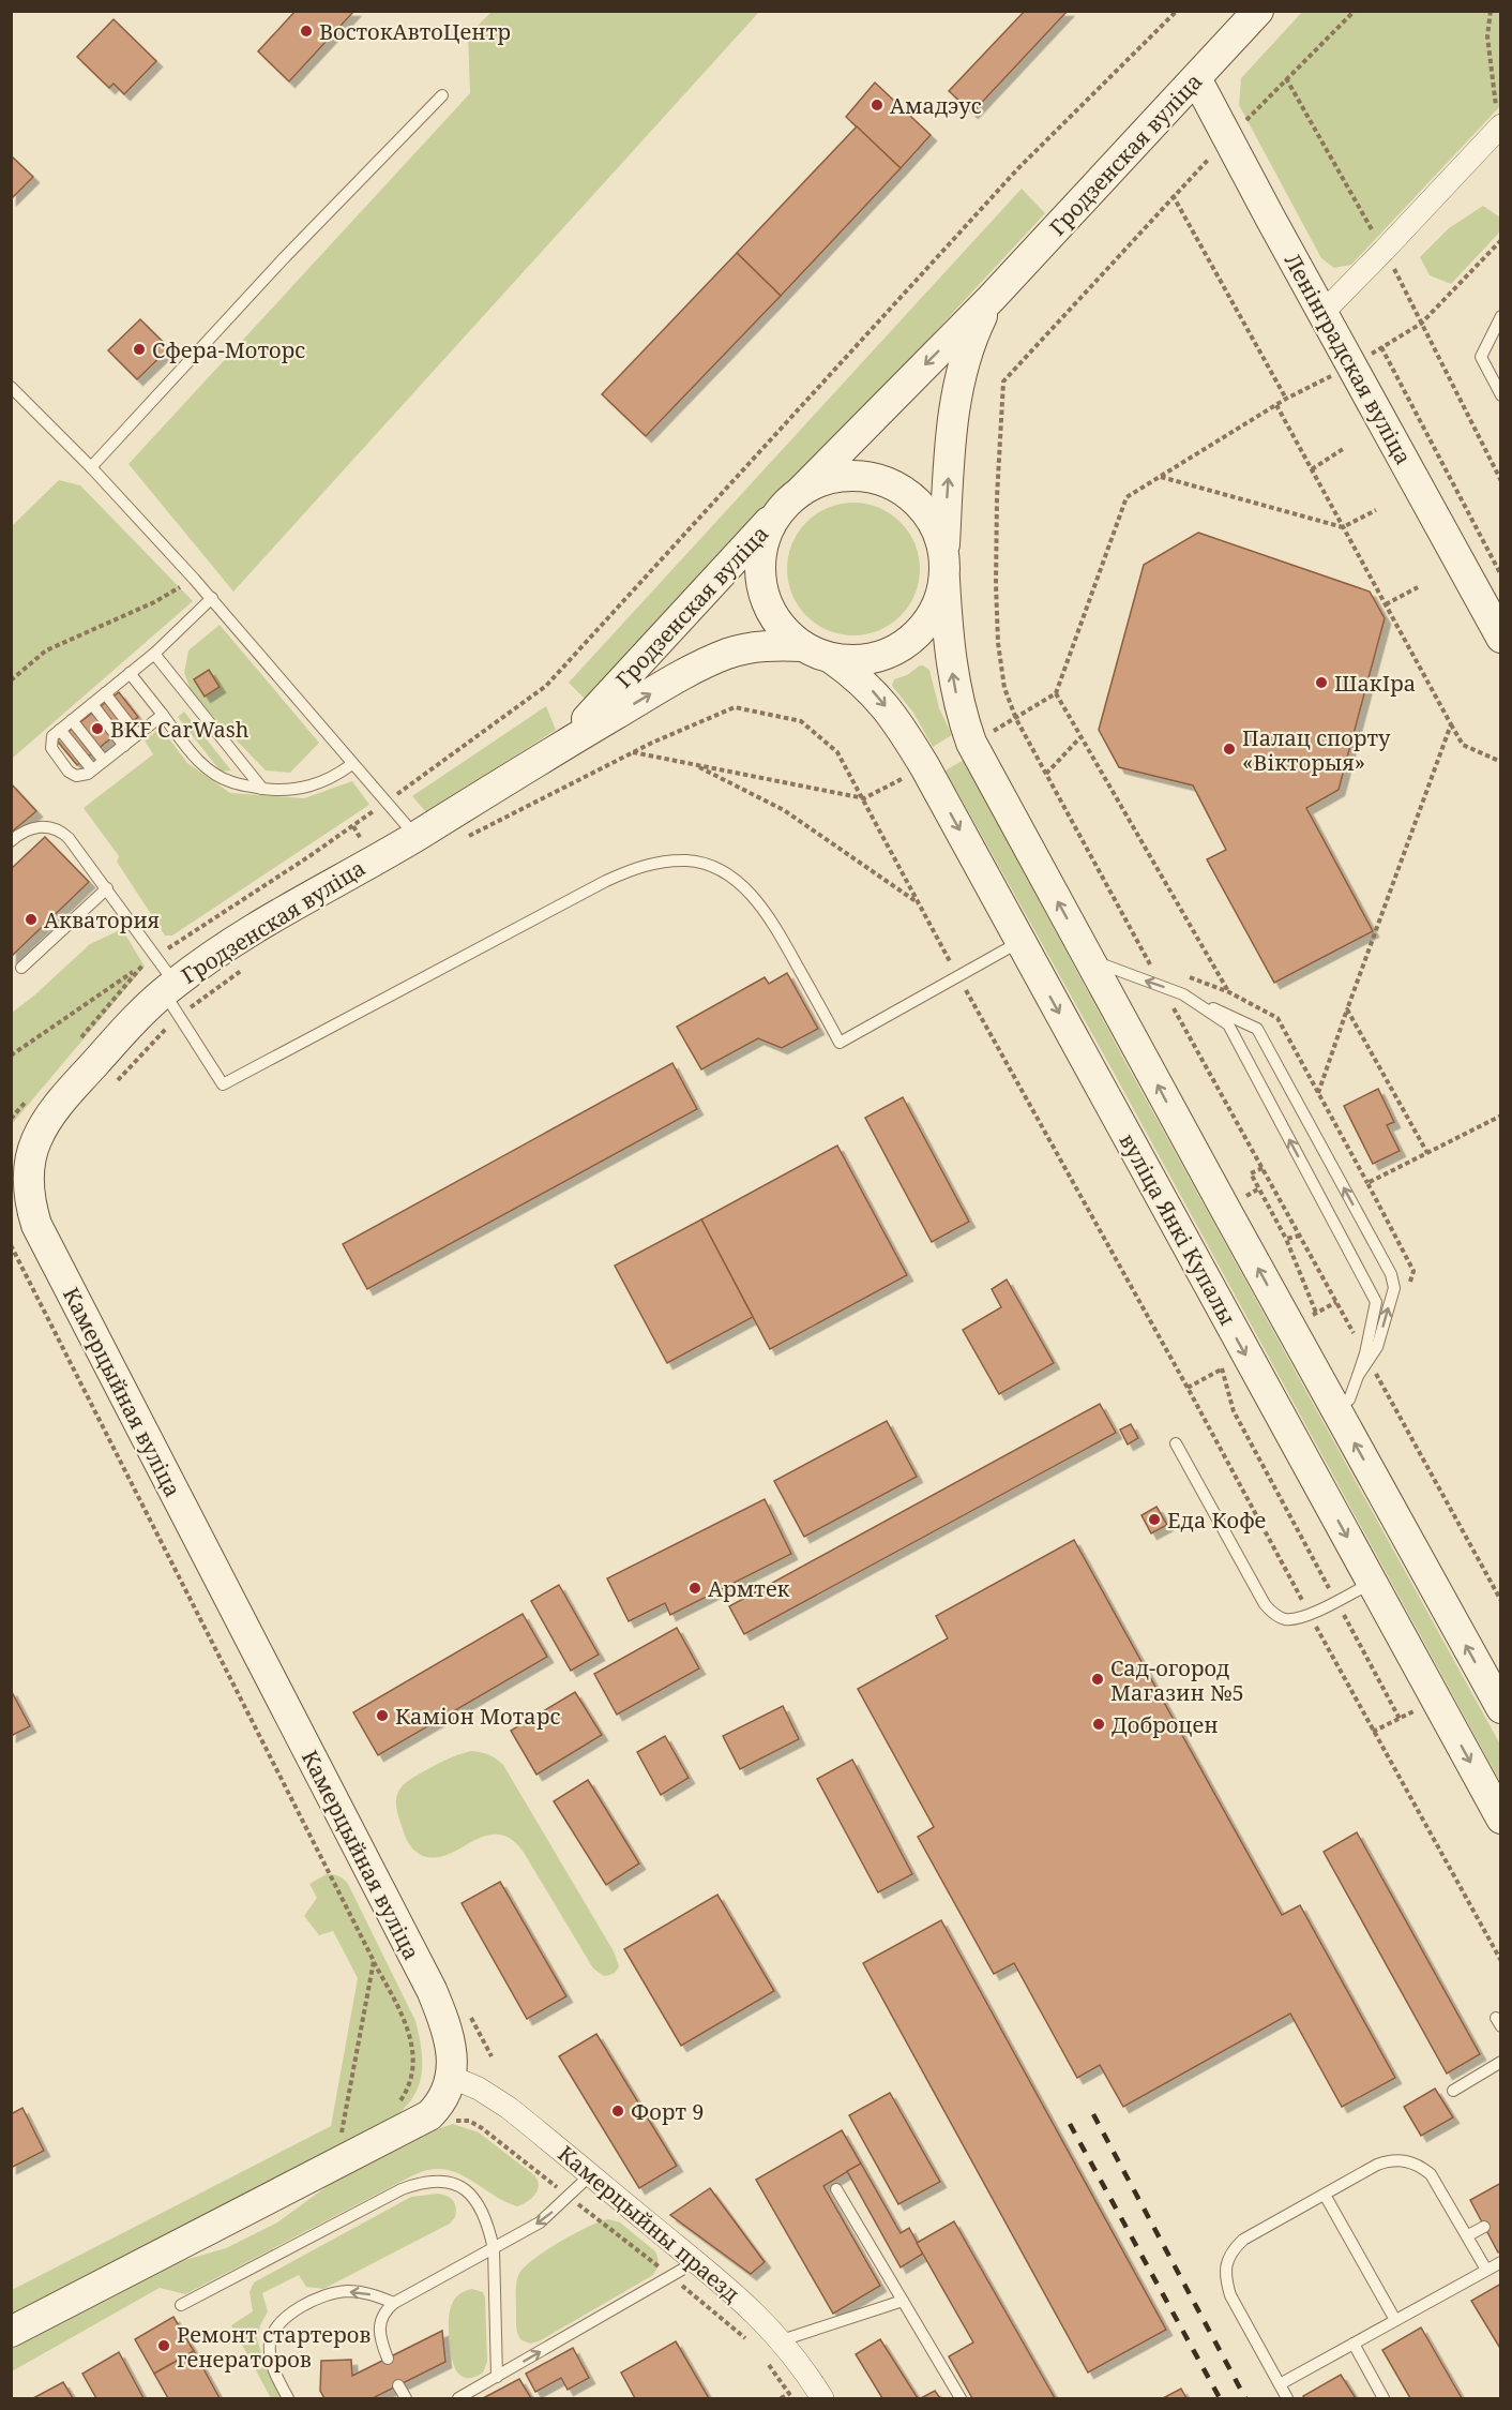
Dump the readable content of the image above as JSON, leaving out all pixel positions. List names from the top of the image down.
{
  "streets": {
    "main road": [
      "Гродзенская вуліца",
      "Ленінградская вуліца",
      "вуліца Янкі Купалы",
      "Камерцыйная вуліца"
    ],
    "street": ["Камерцыйны праезд"]
  },
  "crossings": [
    ["Гродзенская вуліца", "Ленінградская вуліца"],
    ["Гродзенская вуліца", "вуліца Янкі Купалы"],
    ["Гродзенская вуліца", "Камерцыйная вуліца"],
    ["Камерцыйная вуліца", "Камерцыйны праезд"]
  ],
  "places": [
    "ВостокАвтоЦентр",
    "Амадэус",
    "Сфера-Моторс",
    "ШакІра",
    "BKF CarWash",
    "Палац спорту «Вікторыя»",
    "Акватория",
    "Еда Кофе",
    "Армтек",
    "Сад-огород Магазин №5",
    "Каміон Мотарс",
    "Доброцен",
    "Форт 9",
    "Ремонт стартеров генераторов"
  ]
}
